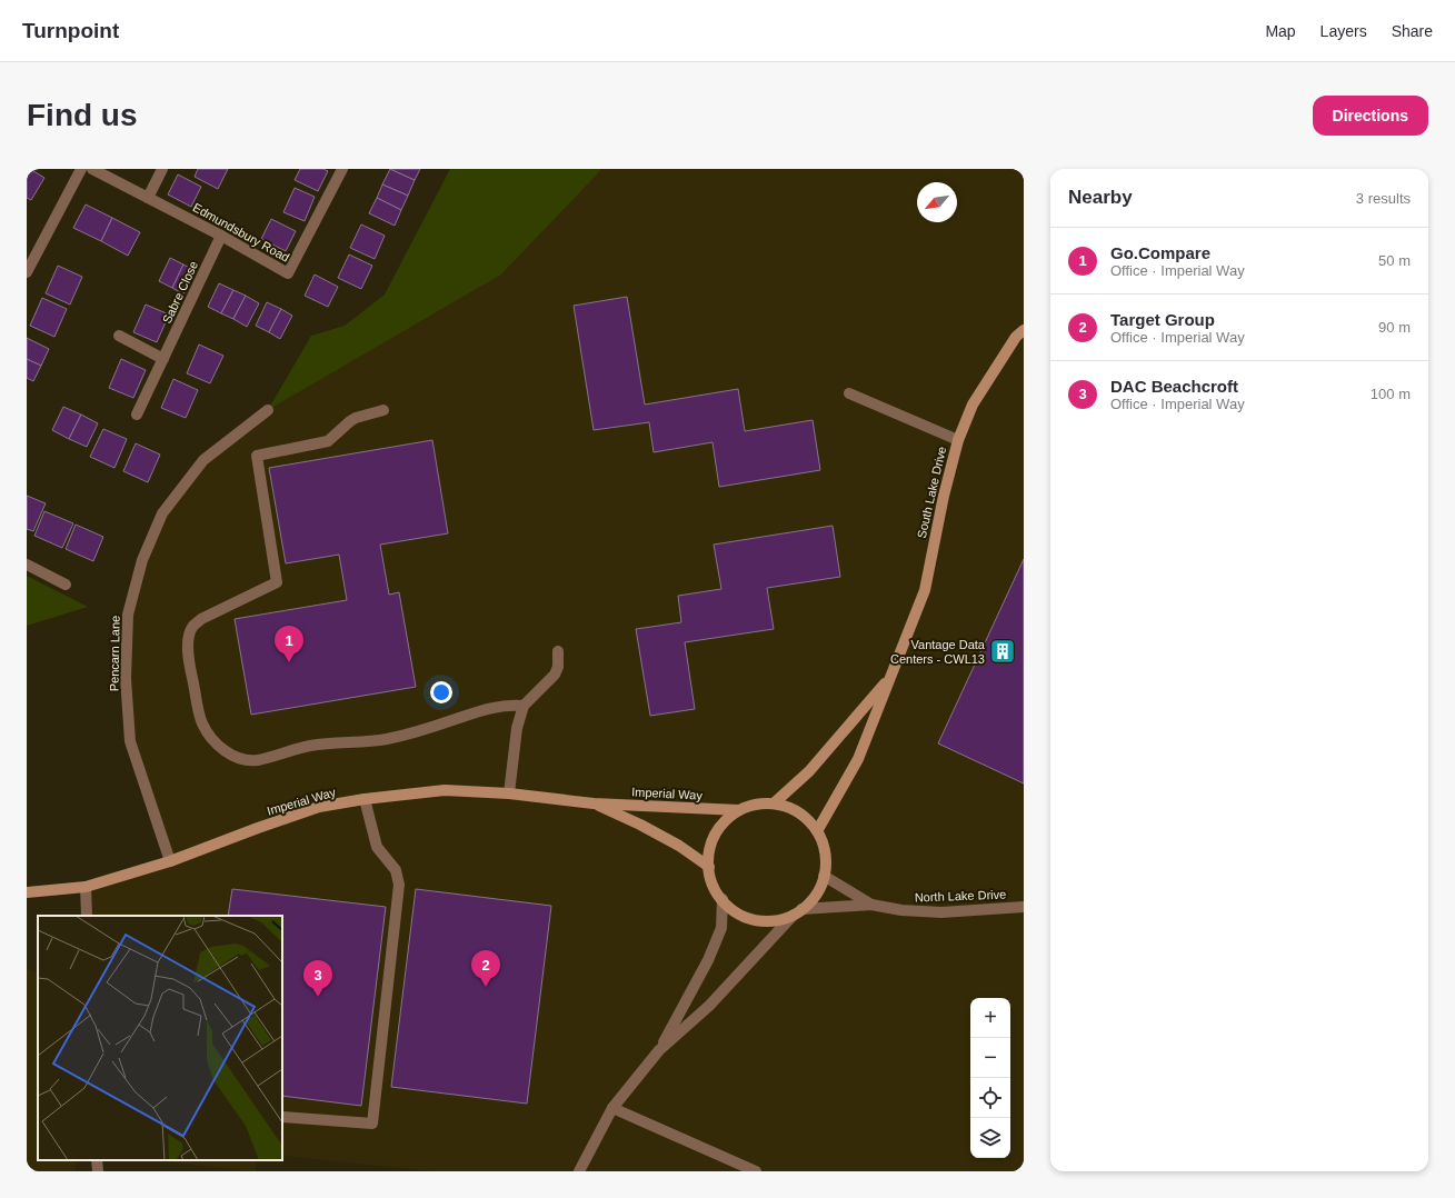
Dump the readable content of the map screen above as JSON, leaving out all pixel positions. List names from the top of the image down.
{
  "streets": {
    "street": [
      "Edmundsbury Road",
      "Sabre Close",
      "South Lake Drive",
      "Pencarn Lane",
      "Imperial Way",
      "North Lake Drive"
    ]
  },
  "crossings": [
    ["Edmundsbury Road", "Sabre Close"],
    ["South Lake Drive", "Imperial Way"],
    ["South Lake Drive", "North Lake Drive"],
    ["Pencarn Lane", "Imperial Way"],
    ["Imperial Way", "North Lake Drive"]
  ],
  "places": {
    "building": ["Vantage Data Centers - CWL13"]
  },
  "north": "bottom left",
  "page": {
    "header": "Turnpoint",
    "nav": ["Map", "Layers", "Share"],
    "buttons": "Directions",
    "title": "Find us",
    "heading": ["Nearby", "3 results"],
    "list": [
      {
        "mark": "1",
        "name": "Go.Compare",
        "note": "Office · Imperial Way",
        "value": "50 m"
      },
      {
        "mark": "2",
        "name": "Target Group",
        "note": "Office · Imperial Way",
        "value": "90 m"
      },
      {
        "mark": "3",
        "name": "DAC Beachcroft",
        "note": "Office · Imperial Way",
        "value": "100 m"
      }
    ],
    "pins": ["1", "2", "3"],
    "map_buttons": ["+", "−"]
  }
}
